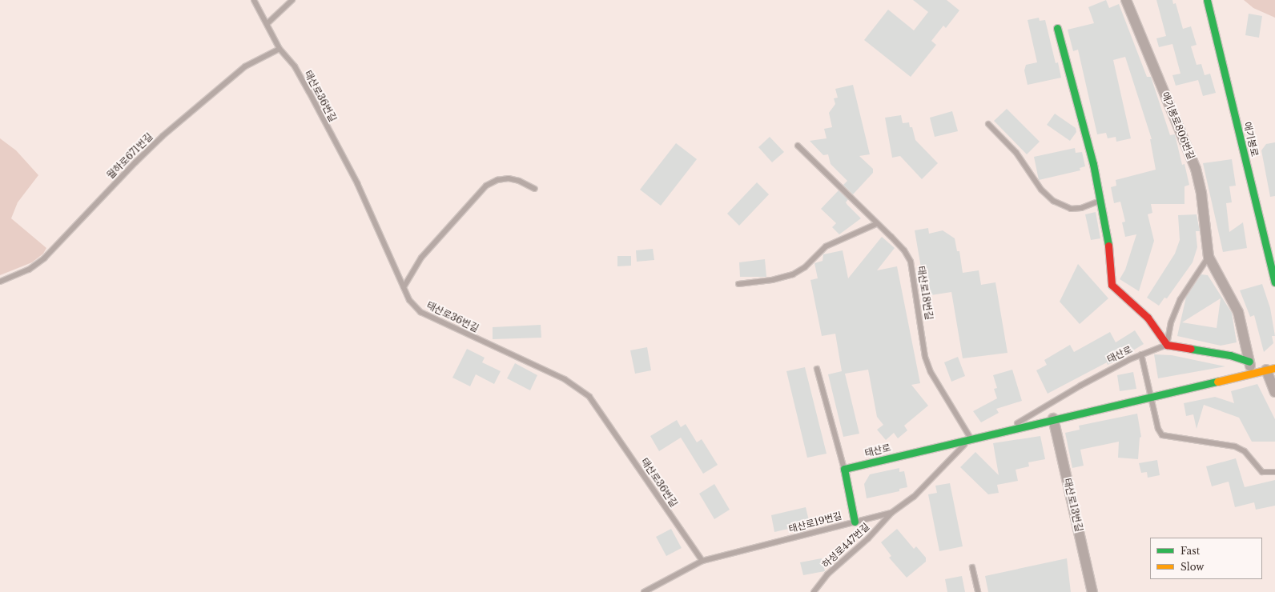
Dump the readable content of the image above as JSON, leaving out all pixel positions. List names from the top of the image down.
{
  "streets": {
    "street": [
      "애기봉로806번길",
      "애기봉로",
      "태산로",
      "태산로13번길"
    ],
    "lane": [
      "태산로36번길",
      "월하로671번길",
      "태산로18번길",
      "태산로19번길",
      "하성로447번길"
    ]
  },
  "crossings": [
    ["태산로36번길", "월하로671번길"],
    ["태산로36번길", "태산로19번길"],
    ["애기봉로806번길", "태산로"],
    ["태산로18번길", "태산로"],
    ["태산로18번길", "태산로19번길"],
    ["태산로", "태산로13번길"],
    ["태산로", "태산로19번길"],
    ["태산로19번길", "하성로447번길"]
  ],
  "legend": ["Fast", "Slow"]
}
